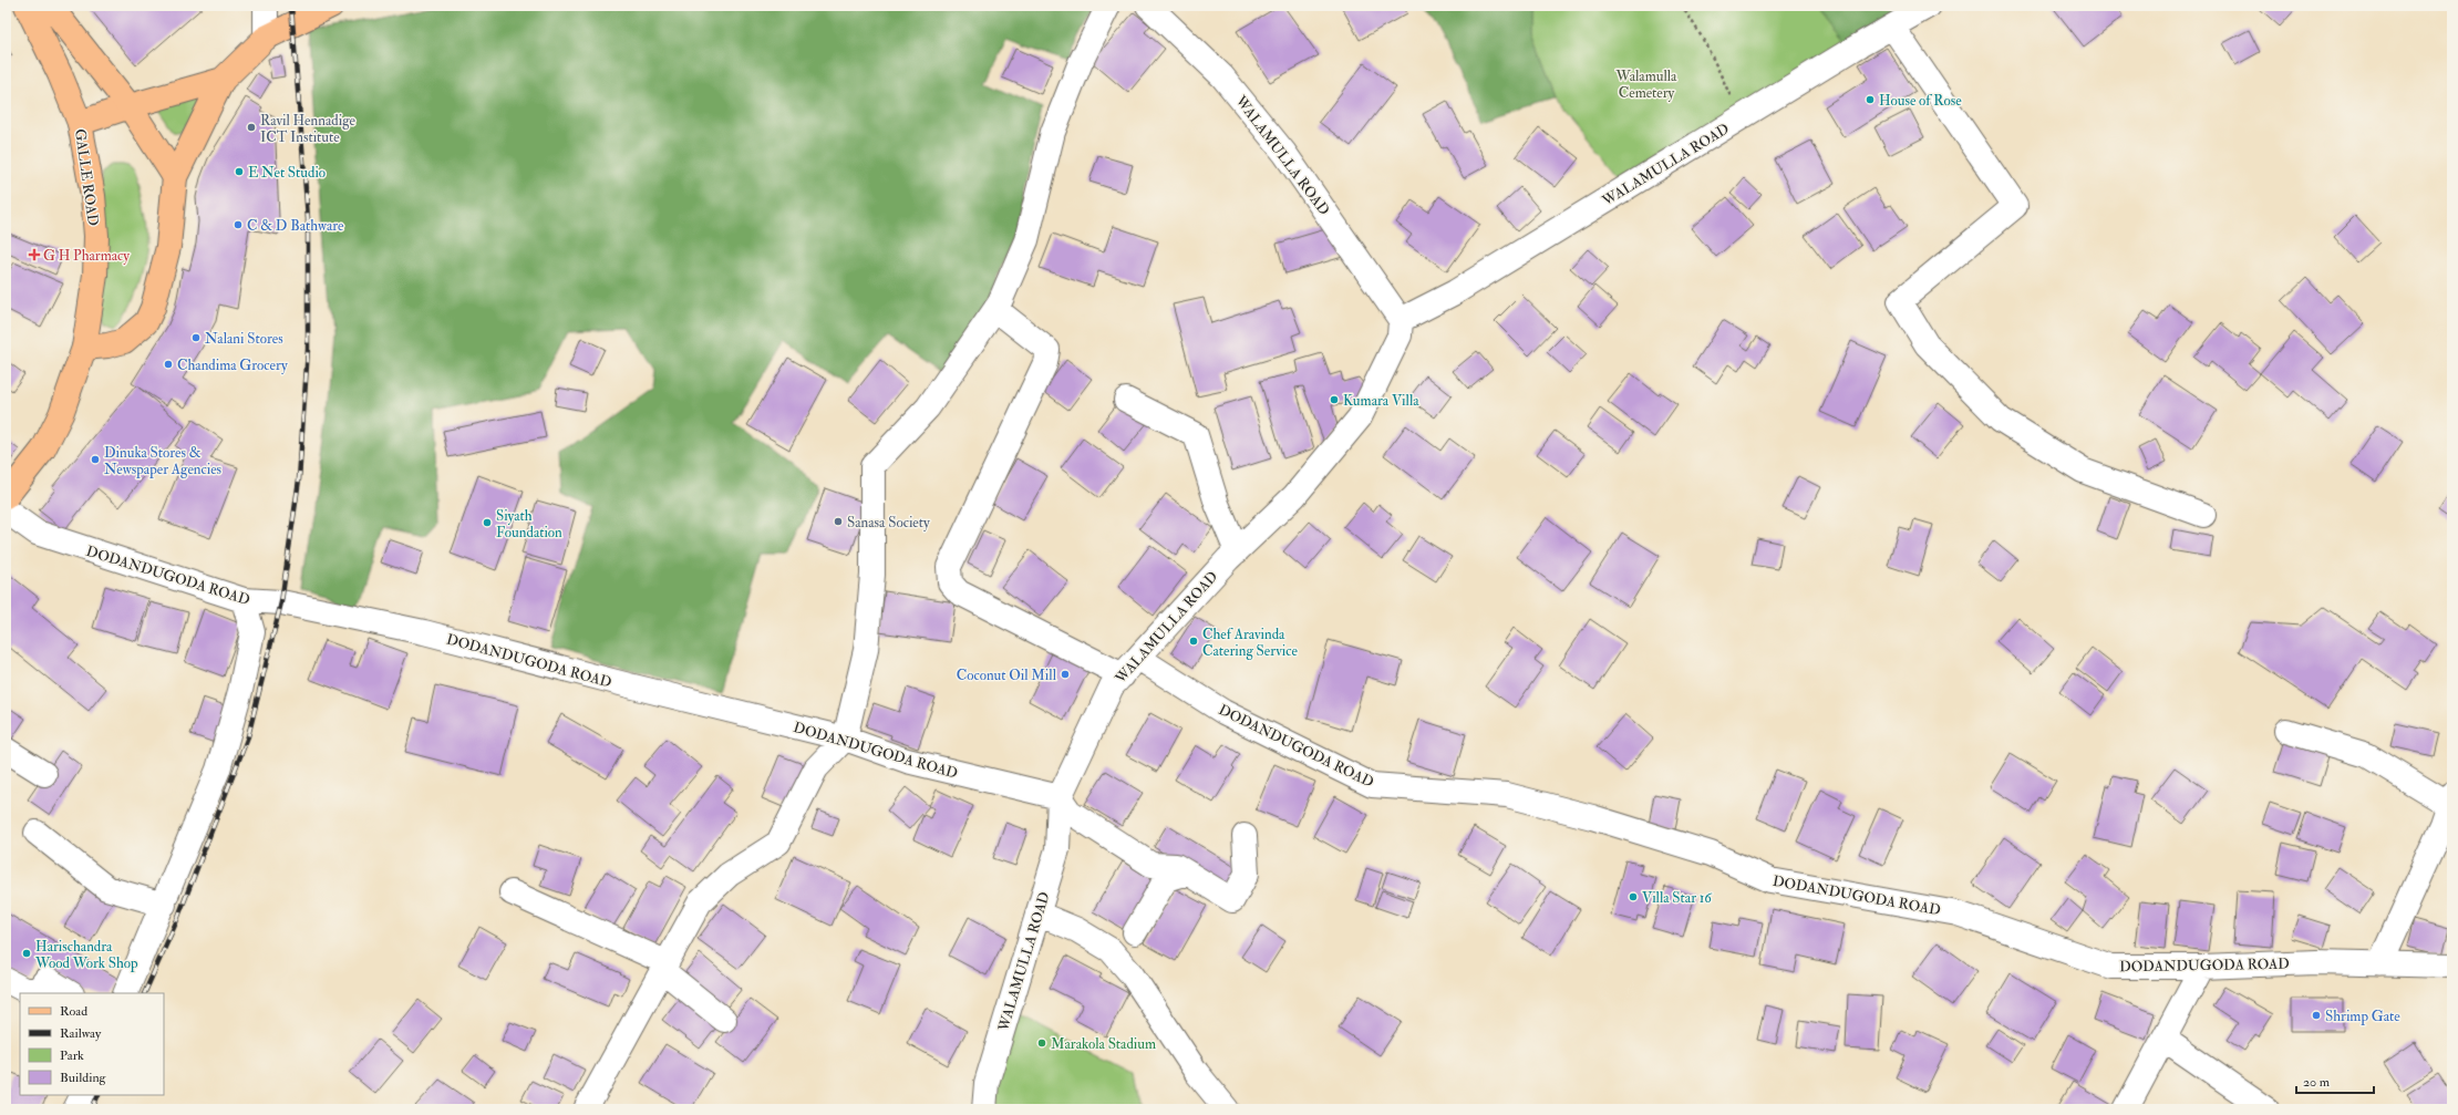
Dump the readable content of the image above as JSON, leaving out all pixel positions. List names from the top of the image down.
{
  "streets": {
    "main road": ["GALLE ROAD"],
    "street": ["WALAMULLA ROAD", "DODANDUGODA ROAD"]
  },
  "crossings": [
    ["WALAMULLA ROAD", "DODANDUGODA ROAD"]
  ],
  "parks": ["Walamulla Cemetery"],
  "places": {
    "other": [
      "House of Rose",
      "Ravil Hennadige ICT Institute",
      "E Net Studio",
      "C & D Bathware",
      "Nalani Stores",
      "Chandima Grocery",
      "Kumara Villa",
      "Dinuka Stores & Newspaper Agencies",
      "Sanasa Society",
      "Siyath Foundation",
      "Chef Aravinda Catering Service",
      "Coconut Oil Mill",
      "Villa Star 16",
      "Harischandra Wood Work Shop",
      "Shrimp Gate",
      "Marakola Stadium"
    ],
    "health": ["G H Pharmacy"]
  },
  "legend": [
    "Road",
    "Railway",
    "Park",
    "Building"
  ],
  "scale_bar": "20 m"
}
